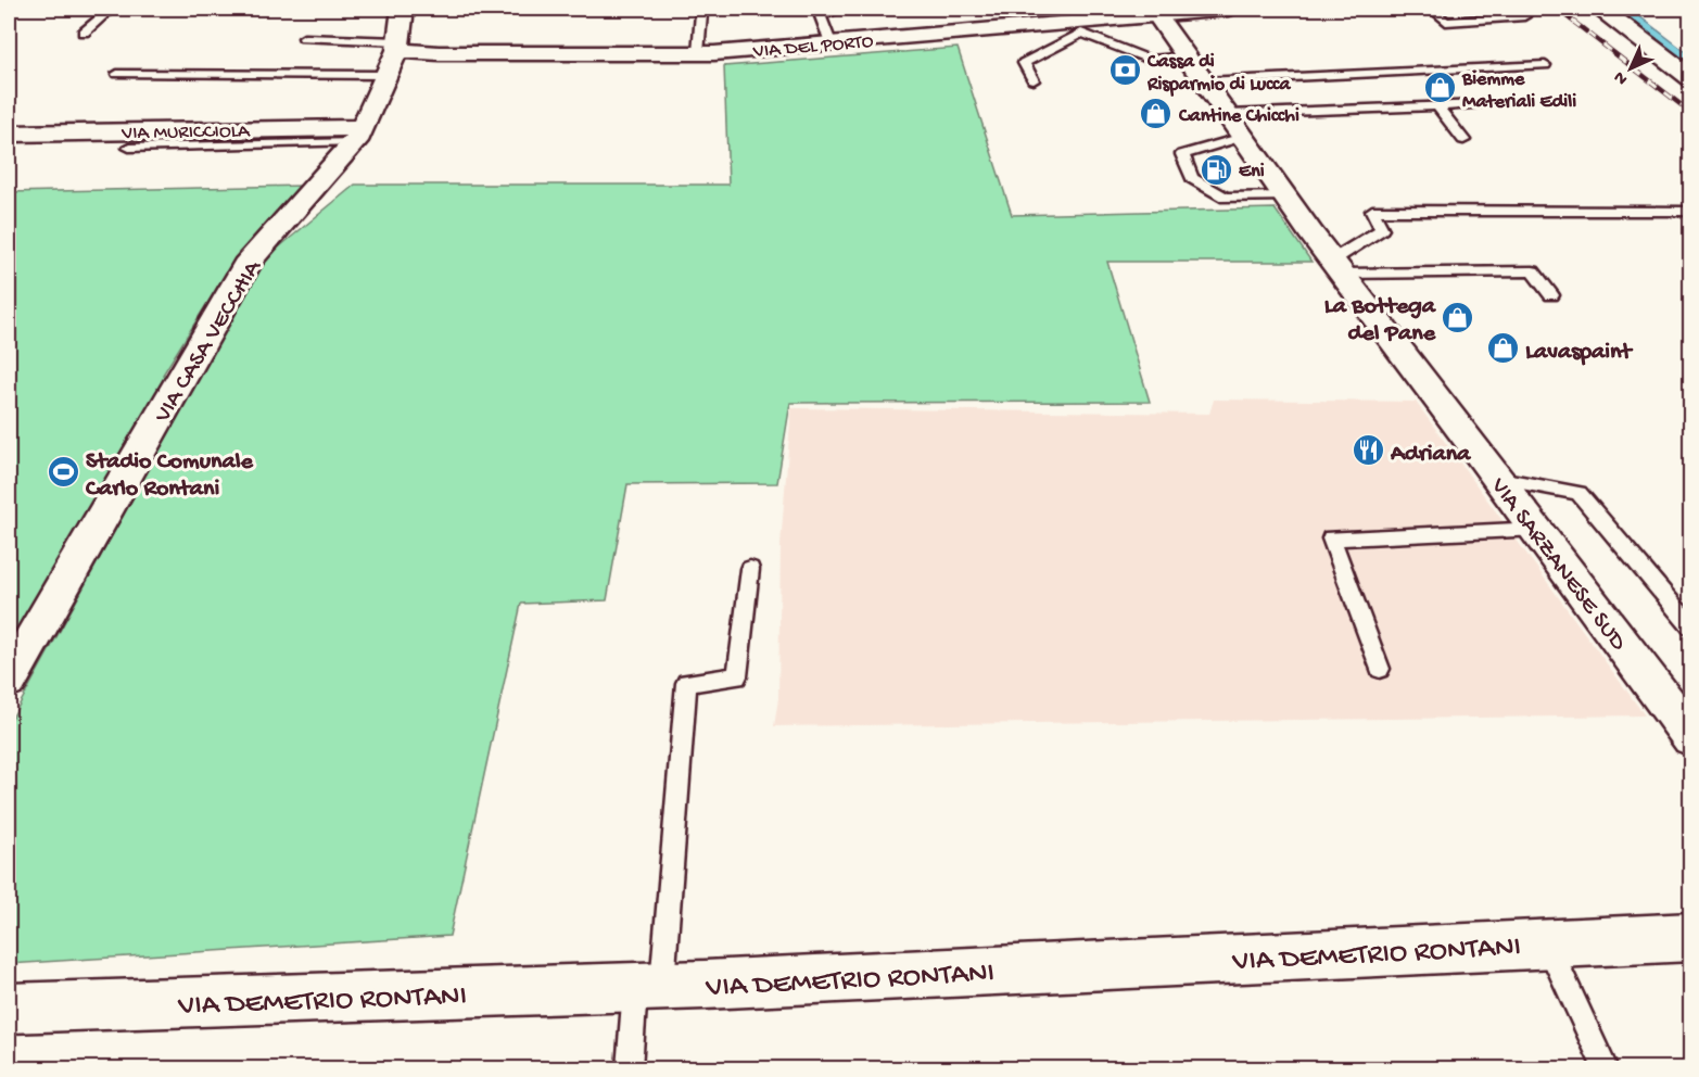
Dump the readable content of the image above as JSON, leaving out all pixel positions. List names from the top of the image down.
{
  "streets": {
    "street": [
      "VIA DEL PORTO",
      "VIA MURICCIOLA",
      "VIA CASA VECCHIA",
      "VIA SARZANESE SUD",
      "VIA DEMETRIO RONTANI"
    ]
  },
  "crossings": [
    ["VIA DEL PORTO", "VIA CASA VECCHIA"],
    ["VIA DEL PORTO", "VIA SARZANESE SUD"],
    ["VIA MURICCIOLA", "VIA CASA VECCHIA"]
  ],
  "places": {
    "bank": ["Cassa di Risparmio di Lucca"],
    "shop": [
      "Biemme Materiali Edili",
      "Cantine Chicchi",
      "La Bottega del Pane",
      "Lavaspaint"
    ],
    "fuel station": ["Eni"],
    "restaurant": ["Adriana"],
    "sports": ["Stadio Comunale Carlo Rontani"]
  },
  "north": "bottom left"
}
